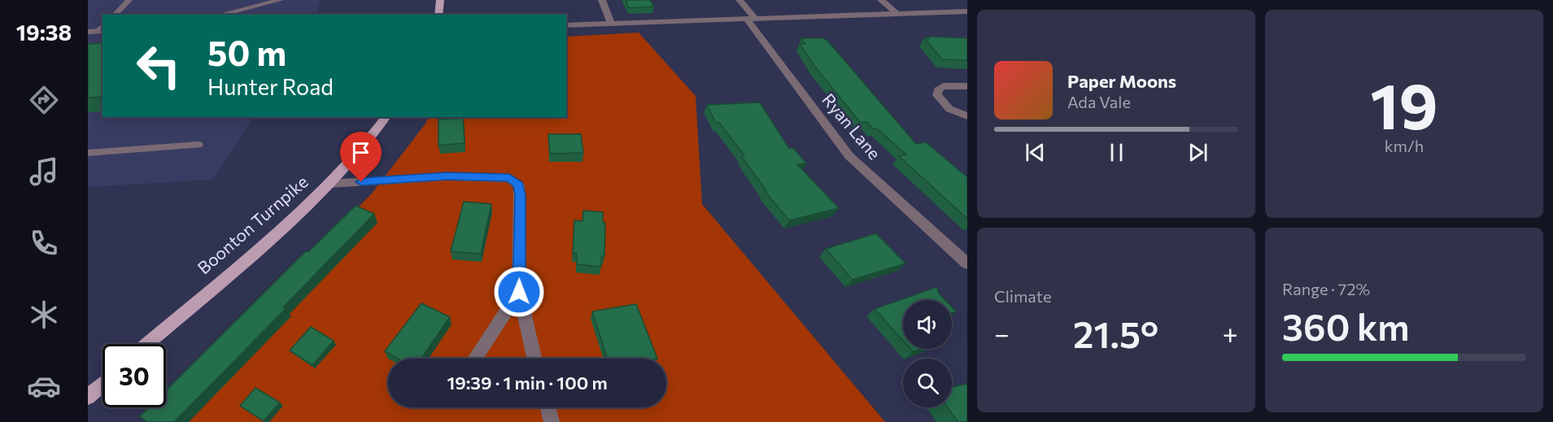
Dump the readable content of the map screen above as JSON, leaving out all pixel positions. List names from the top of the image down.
{
  "streets": {
    "main road": ["Boonton Turnpike"],
    "street": ["Ryan Lane"]
  },
  "page": {
    "tabs": "19:38",
    "tile": [
      ["19", "km/h"],
      "Climate",
      ["Range · 72%", "360 km"]
    ],
    "turn": ["50 m", "Hunter Road"],
    "song": ["Paper Moons", "Ada Vale"],
    "heat": ["−", "21.5°", "+"],
    "limit": "30",
    "trip": "19:39 · 1 min · 100 m"
  }
}
